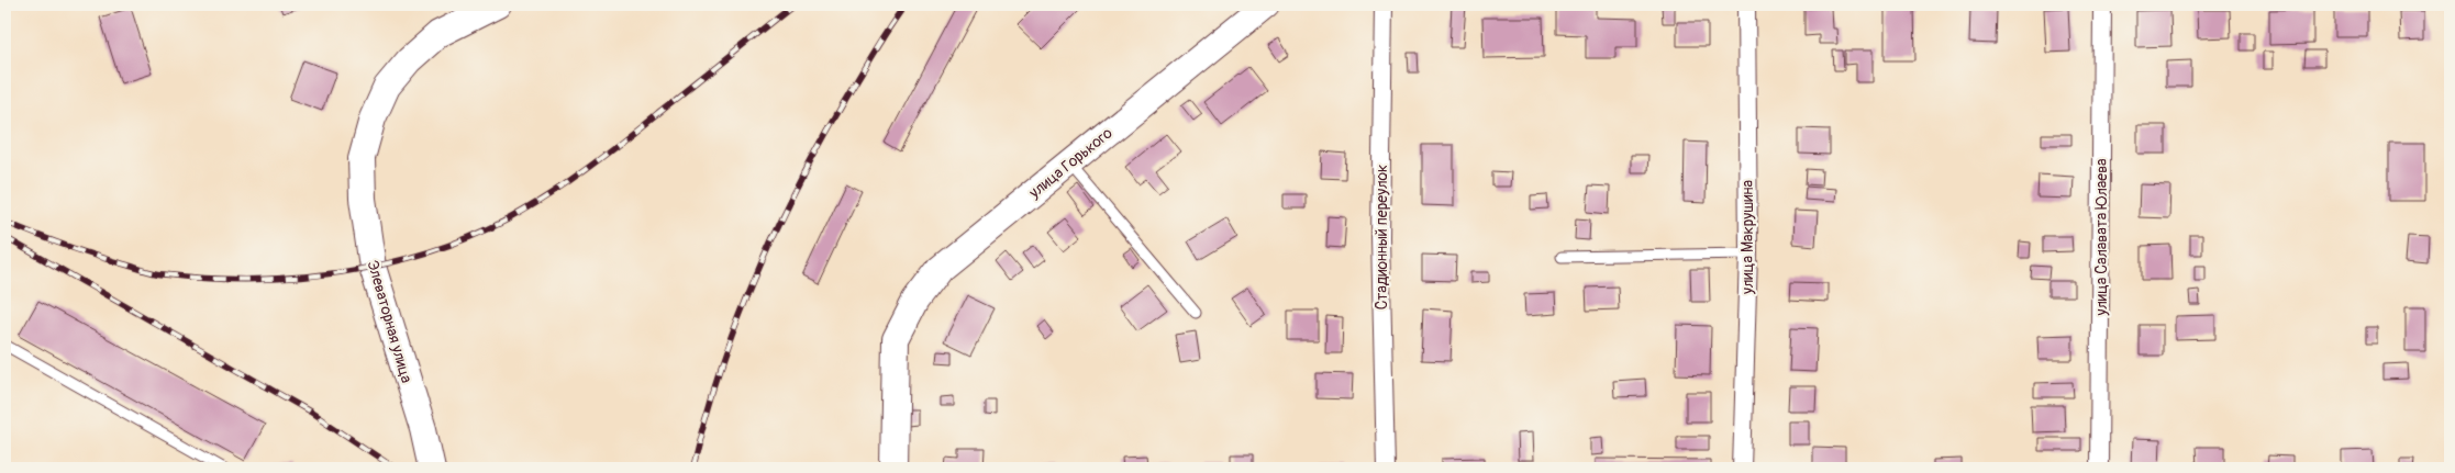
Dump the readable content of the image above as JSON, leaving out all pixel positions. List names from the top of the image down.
{
  "streets": {
    "main road": ["улица Горького", "Элеваторная улица"],
    "street": ["Стадионный переулок", "улица Макрушина", "улица Салавата Юлаева"]
  }
}
